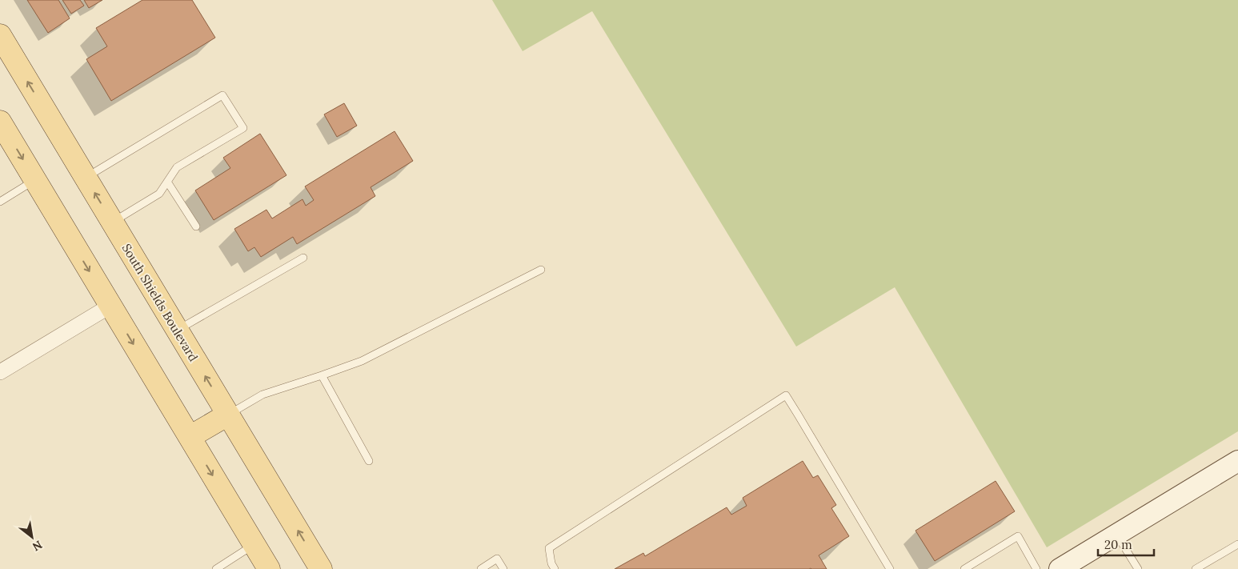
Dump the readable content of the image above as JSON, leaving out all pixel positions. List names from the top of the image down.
{
  "streets": {
    "main road": ["South Shields Boulevard"]
  },
  "scale_bar": "20 m",
  "north": "bottom right"
}
